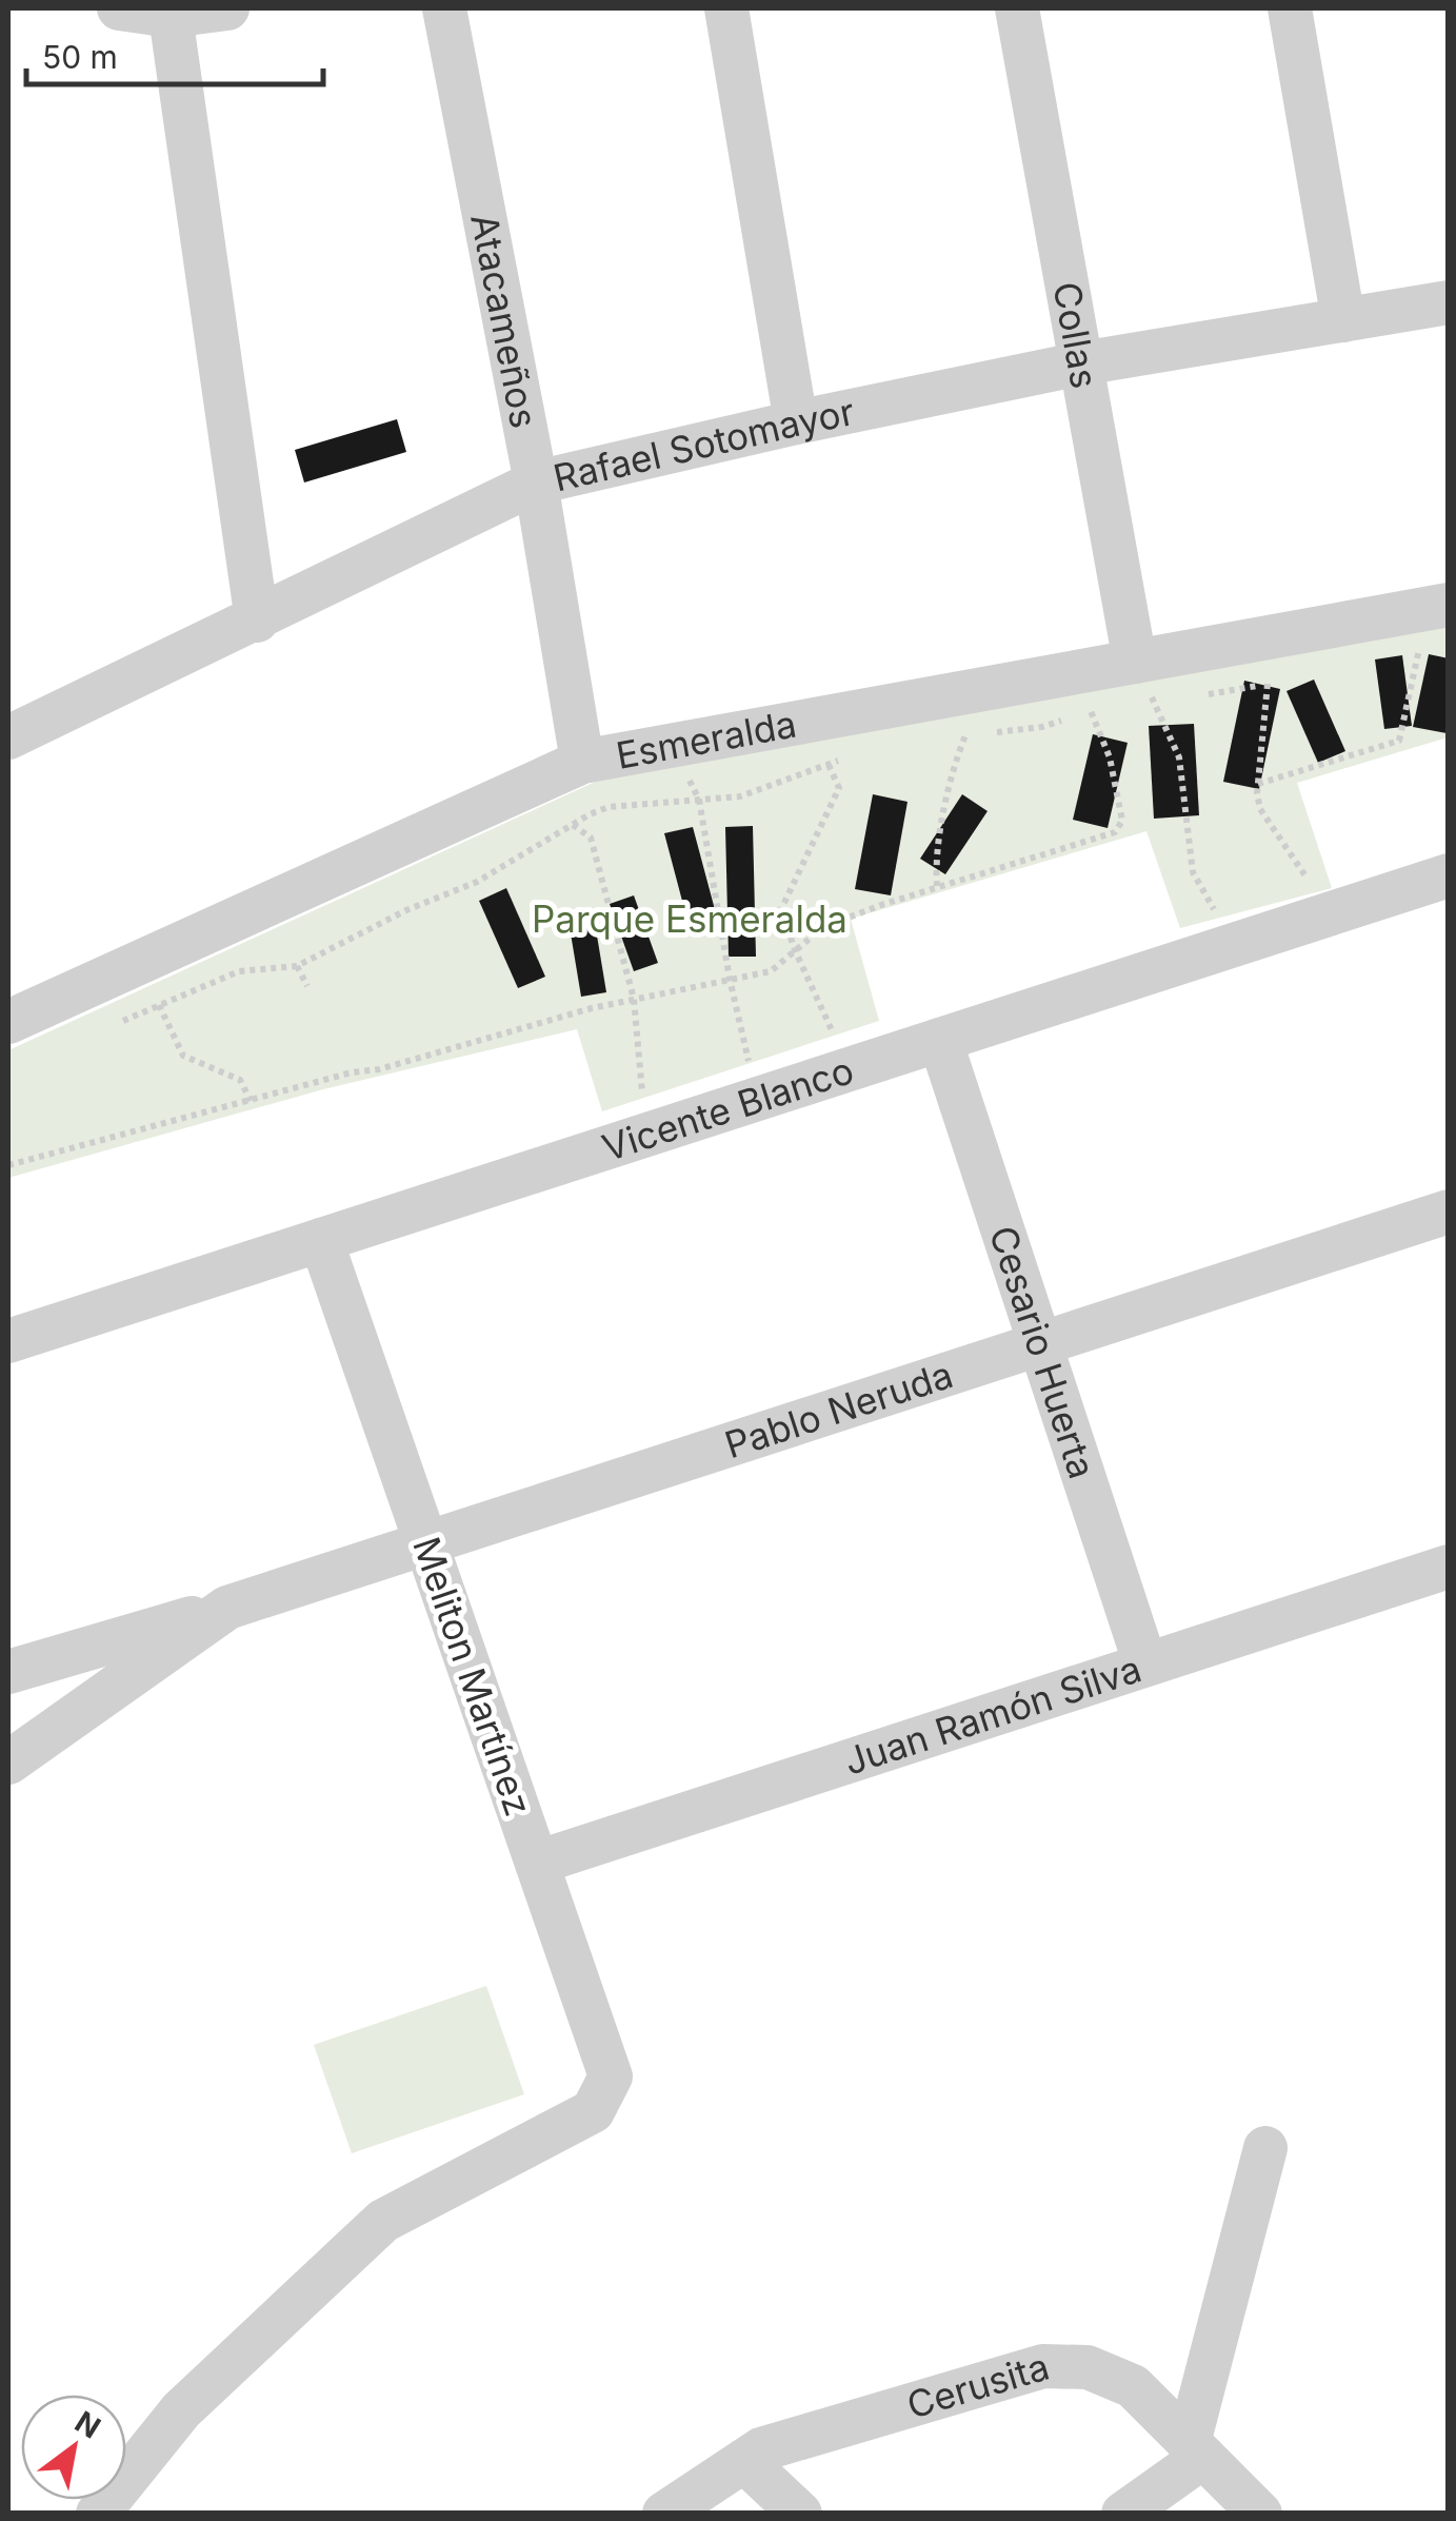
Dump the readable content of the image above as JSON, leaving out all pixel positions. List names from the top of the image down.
{
  "streets": {
    "street": [
      "Atacameños",
      "Collas",
      "Rafael Sotomayor",
      "Esmeralda",
      "Vicente Blanco",
      "Cesario Huerta",
      "Pablo Neruda",
      "Meliton Martínez",
      "Juan Ramón Silva",
      "Cerusita"
    ]
  },
  "crossings": [
    ["Atacameños", "Rafael Sotomayor"],
    ["Atacameños", "Esmeralda"],
    ["Collas", "Rafael Sotomayor"],
    ["Collas", "Esmeralda"],
    ["Vicente Blanco", "Cesario Huerta"],
    ["Vicente Blanco", "Meliton Martínez"],
    ["Cesario Huerta", "Pablo Neruda"],
    ["Cesario Huerta", "Juan Ramón Silva"],
    ["Pablo Neruda", "Meliton Martínez"],
    ["Meliton Martínez", "Juan Ramón Silva"]
  ],
  "parks": ["Parque Esmeralda"],
  "scale_bar": "50 m",
  "north": "top right"
}
